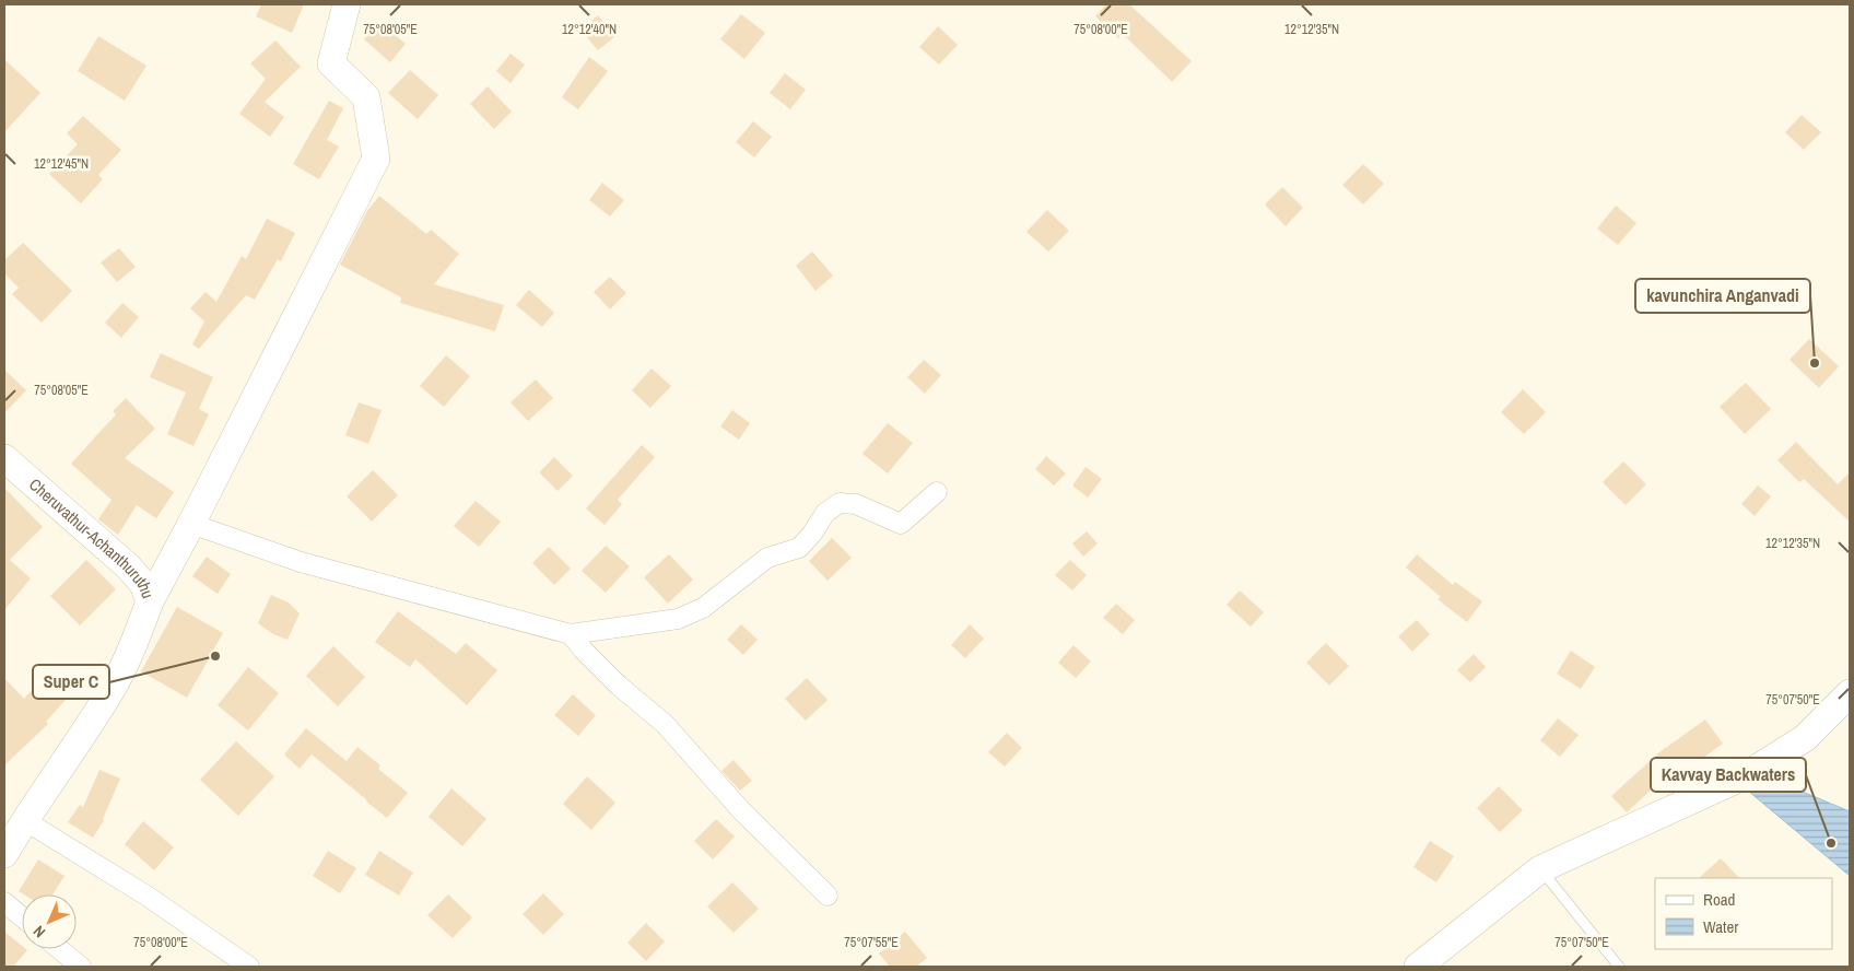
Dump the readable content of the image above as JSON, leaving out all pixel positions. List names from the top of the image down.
{
  "streets": {
    "main road": ["Cheruvathur-Achanthuruthu"]
  },
  "places": ["kavunchira Anganvadi", "Super C", "Kavvay Backwaters"],
  "legend": ["Road", "Water"],
  "north": "bottom left",
  "coordinates": [
    "75°08'05\"E",
    "12°12'40\"N",
    "75°08'00\"E",
    "12°12'35\"N",
    "12°12'45\"N",
    "75°07'50\"E",
    "75°07'55\"E"
  ]
}
